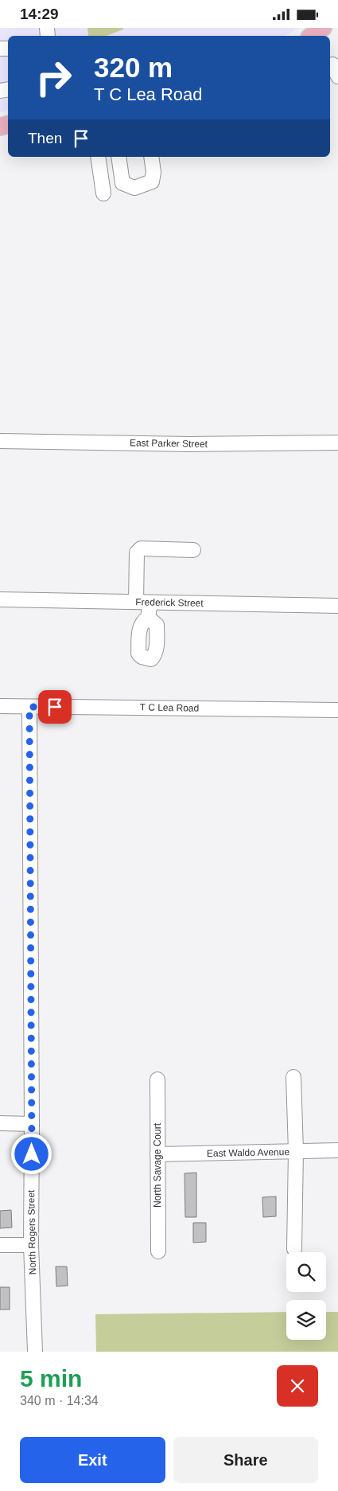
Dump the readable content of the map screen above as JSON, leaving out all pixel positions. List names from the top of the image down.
{
  "streets": {
    "street": [
      "East Parker Street",
      "Frederick Street",
      "T C Lea Road",
      "East Waldo Avenue",
      "North Savage Court",
      "North Rogers Street"
    ]
  },
  "crossings": [
    ["T C Lea Road", "North Rogers Street"],
    ["East Waldo Avenue", "North Savage Court"]
  ],
  "page": {
    "status": "14:29",
    "turn": ["320 m", "T C Lea Road"],
    "then": "Then",
    "heading": ["5 min", "340 m · 14:34"],
    "buttons": ["Exit", "Share"]
  }
}
